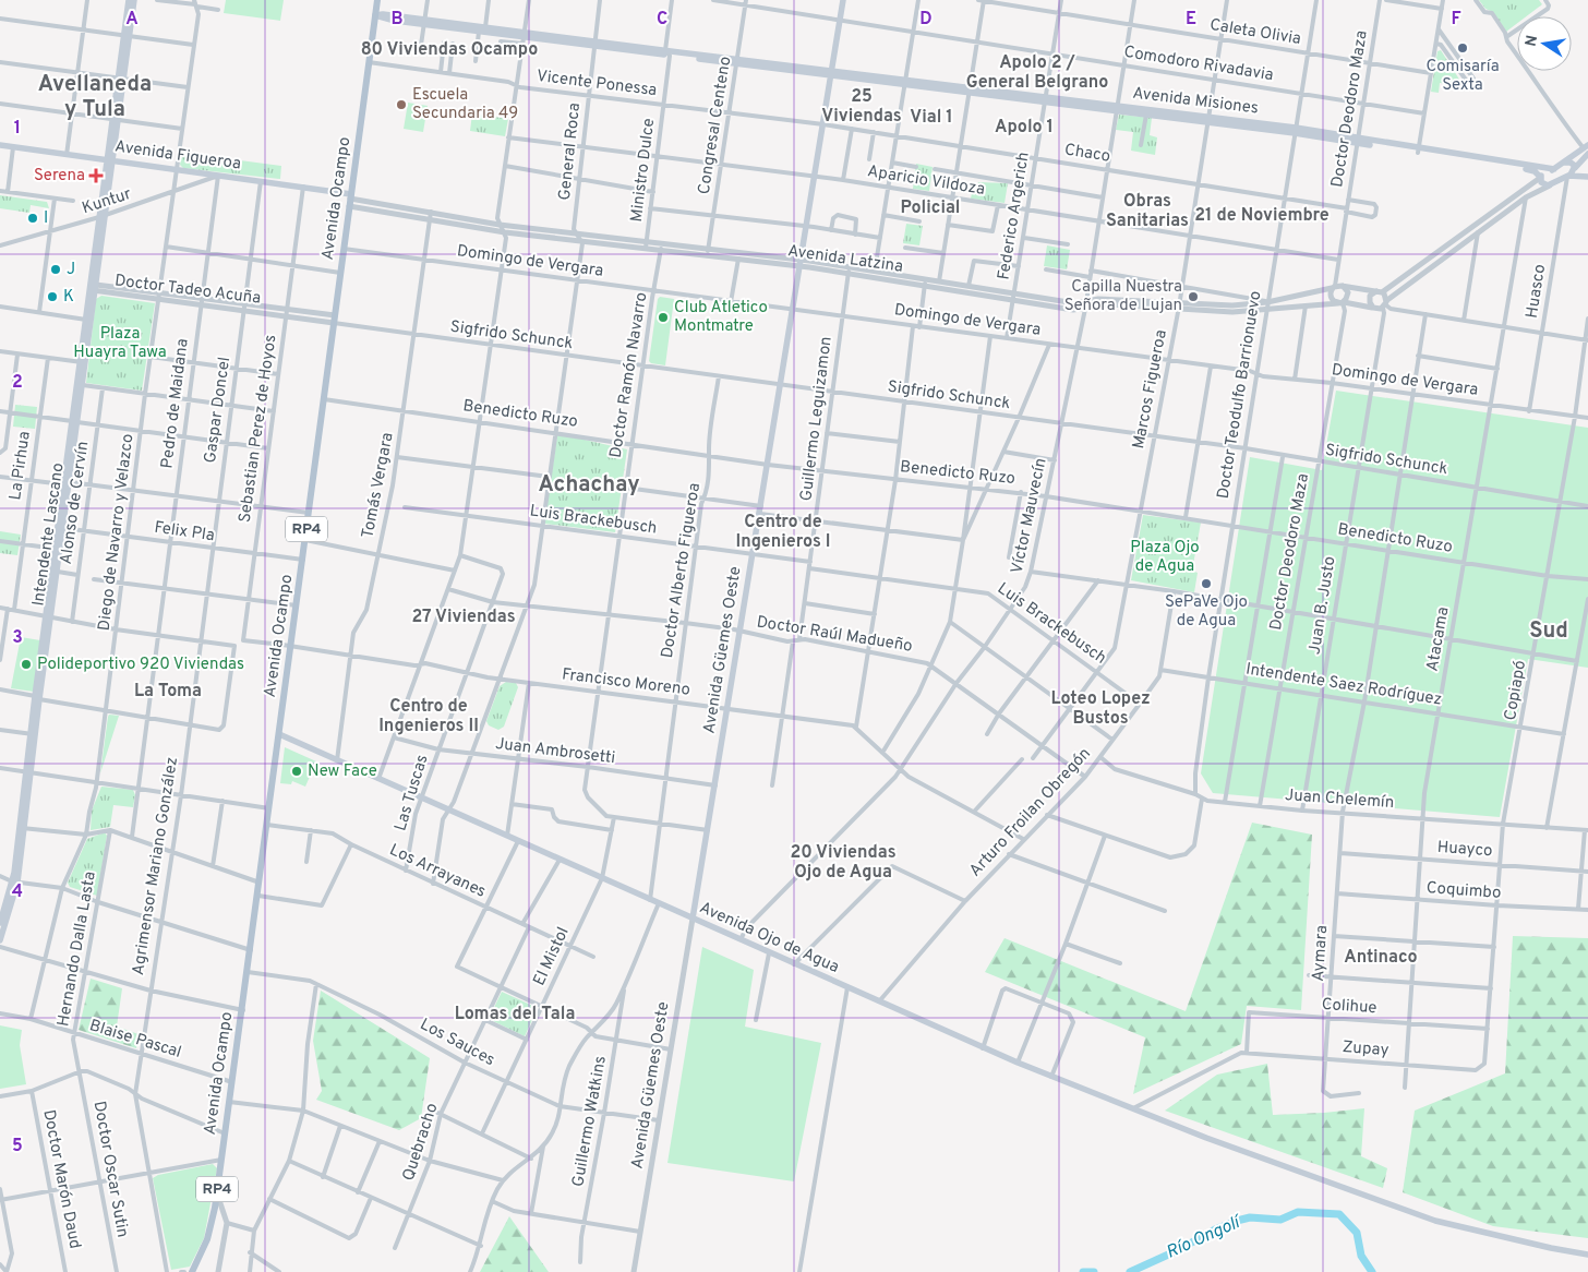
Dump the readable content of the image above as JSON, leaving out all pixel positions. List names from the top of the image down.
{
  "streets": {
    "main road": [
      "Avenida Misiones",
      "Avenida Figueroa",
      "Avenida Ocampo",
      "RP4",
      "Intendente Lascano",
      "Avenida Güemes Oeste",
      "Avenida Ojo de Agua"
    ],
    "street": [
      "Caleta Olivia",
      "Comodoro Rivadavia",
      "Vicente Ponessa",
      "Doctor Deodoro Maza",
      "Congresal Centeno",
      "General Roca",
      "Chaco",
      "Ministro Dulce",
      "Aparicio Vildoza",
      "Kuntur",
      "Federico Argerich",
      "Avenida Latzina",
      "Domingo de Vergara",
      "Doctor Tadeo Acuña",
      "Huasco",
      "Sigfrido Schunck",
      "Doctor Ramón Navarro",
      "Marcos Figueroa",
      "Doctor Teodulfo Barrionuevo",
      "Pedro de Maidana",
      "Gaspar Doncel",
      "Benedicto Ruzo",
      "Guillermo Leguizamon",
      "Sebastian Perez de Hoyos",
      "La Pirhua",
      "Tomás Vergara",
      "Alonso de Cervín",
      "Víctor Mauvecín",
      "Luis Brackebusch",
      "Diego de Navarro y Velazco",
      "Felix Pla",
      "Doctor Alberto Figueroa",
      "Juan B. Justo",
      "Doctor Raúl Madueño",
      "Atacama",
      "Francisco Moreno",
      "Intendente Saez Rodríguez",
      "Copiapó",
      "Juan Ambrosetti",
      "Las Tuscas",
      "Juan Chelemín",
      "Arturo Froilan Obregón",
      "Huayco",
      "Agrimensor Mariano González",
      "Los Arrayanes",
      "Coquimbo",
      "Hernando Dalla Lasta",
      "Aymara",
      "El Mistol",
      "Colihue",
      "Blaise Pascal",
      "Los Sauces",
      "Zupay",
      "Guillermo Watkins",
      "Quebracho",
      "Doctor Oscar Sutin",
      "Doctor Marón Daud"
    ]
  },
  "crossings": [
    ["Caleta Olivia", "Doctor Deodoro Maza"],
    ["Caleta Olivia", "Federico Argerich"],
    ["Caleta Olivia", "Marcos Figueroa"],
    ["Caleta Olivia", "Doctor Teodulfo Barrionuevo"],
    ["Caleta Olivia", "Víctor Mauvecín"],
    ["Comodoro Rivadavia", "Doctor Deodoro Maza"],
    ["Comodoro Rivadavia", "Congresal Centeno"],
    ["Comodoro Rivadavia", "Federico Argerich"],
    ["Comodoro Rivadavia", "Marcos Figueroa"],
    ["Comodoro Rivadavia", "Doctor Teodulfo Barrionuevo"],
    ["Comodoro Rivadavia", "Víctor Mauvecín"],
    ["Comodoro Rivadavia", "Avenida Güemes Oeste"],
    ["Vicente Ponessa", "Congresal Centeno"],
    ["Vicente Ponessa", "General Roca"],
    ["Vicente Ponessa", "Chaco"],
    ["Vicente Ponessa", "Ministro Dulce"],
    ["Vicente Ponessa", "Avenida Ocampo"],
    ["Vicente Ponessa", "Avenida Güemes Oeste"],
    ["Avenida Misiones", "Doctor Deodoro Maza"],
    ["Avenida Misiones", "Congresal Centeno"],
    ["Avenida Misiones", "General Roca"],
    ["Avenida Misiones", "Ministro Dulce"],
    ["Avenida Misiones", "Federico Argerich"],
    ["Avenida Misiones", "Marcos Figueroa"],
    ["Avenida Misiones", "Doctor Teodulfo Barrionuevo"],
    ["Avenida Misiones", "Víctor Mauvecín"],
    ["Avenida Misiones", "Avenida Güemes Oeste"],
    ["Doctor Deodoro Maza", "Chaco"],
    ["Doctor Deodoro Maza", "Aparicio Vildoza"],
    ["Doctor Deodoro Maza", "Avenida Latzina"],
    ["Doctor Deodoro Maza", "Domingo de Vergara"],
    ["Doctor Deodoro Maza", "Sigfrido Schunck"],
    ["Doctor Deodoro Maza", "Benedicto Ruzo"],
    ["Doctor Deodoro Maza", "Intendente Saez Rodríguez"],
    ["Doctor Deodoro Maza", "Juan Chelemín"],
    ["Congresal Centeno", "Aparicio Vildoza"],
    ["Congresal Centeno", "Avenida Latzina"],
    ["General Roca", "Aparicio Vildoza"],
    ["General Roca", "Avenida Latzina"],
    ["Chaco", "Federico Argerich"],
    ["Chaco", "Marcos Figueroa"],
    ["Chaco", "Doctor Teodulfo Barrionuevo"],
    ["Chaco", "Víctor Mauvecín"],
    ["Chaco", "Avenida Güemes Oeste"],
    ["Avenida Figueroa", "Avenida Ocampo"],
    ["Avenida Figueroa", "Kuntur"],
    ["Avenida Figueroa", "Avenida Latzina"],
    ["Avenida Figueroa", "Pedro de Maidana"],
    ["Avenida Figueroa", "Gaspar Doncel"],
    ["Avenida Figueroa", "Sebastian Perez de Hoyos"],
    ["Avenida Figueroa", "Diego de Navarro y Velazco"],
    ["Avenida Figueroa", "Intendente Lascano"],
    ["Ministro Dulce", "Aparicio Vildoza"],
    ["Ministro Dulce", "Avenida Latzina"],
    ["Aparicio Vildoza", "Federico Argerich"],
    ["Aparicio Vildoza", "Marcos Figueroa"],
    ["Aparicio Vildoza", "Doctor Teodulfo Barrionuevo"],
    ["Aparicio Vildoza", "Víctor Mauvecín"],
    ["Aparicio Vildoza", "Avenida Güemes Oeste"],
    ["Avenida Ocampo", "Avenida Latzina"],
    ["Avenida Ocampo", "Domingo de Vergara"],
    ["Avenida Ocampo", "Doctor Tadeo Acuña"],
    ["Avenida Ocampo", "Sigfrido Schunck"],
    ["Avenida Ocampo", "Benedicto Ruzo"],
    ["Avenida Ocampo", "Felix Pla"],
    ["Avenida Ocampo", "Francisco Moreno"],
    ["Avenida Ocampo", "Los Arrayanes"],
    ["Avenida Ocampo", "Avenida Ojo de Agua"],
    ["Avenida Ocampo", "Blaise Pascal"],
    ["Avenida Ocampo", "Los Sauces"],
    ["Kuntur", "Pedro de Maidana"],
    ["Kuntur", "Diego de Navarro y Velazco"],
    ["Kuntur", "Intendente Lascano"],
    ["Federico Argerich", "Avenida Latzina"],
    ["Federico Argerich", "Domingo de Vergara"],
    ["Avenida Latzina", "Doctor Ramón Navarro"],
    ["Avenida Latzina", "Marcos Figueroa"],
    ["Avenida Latzina", "Doctor Teodulfo Barrionuevo"],
    ["Avenida Latzina", "Guillermo Leguizamon"],
    ["Avenida Latzina", "Tomás Vergara"],
    ["Avenida Latzina", "Víctor Mauvecín"],
    ["Avenida Latzina", "Juan B. Justo"],
    ["Avenida Latzina", "Avenida Güemes Oeste"],
    ["Domingo de Vergara", "Huasco"],
    ["Domingo de Vergara", "Doctor Ramón Navarro"],
    ["Domingo de Vergara", "Marcos Figueroa"],
    ["Domingo de Vergara", "Doctor Teodulfo Barrionuevo"],
    ["Domingo de Vergara", "Guillermo Leguizamon"],
    ["Domingo de Vergara", "Tomás Vergara"],
    ["Domingo de Vergara", "Víctor Mauvecín"],
    ["Domingo de Vergara", "Juan B. Justo"],
    ["Domingo de Vergara", "Atacama"],
    ["Domingo de Vergara", "Avenida Güemes Oeste"],
    ["Domingo de Vergara", "Copiapó"],
    ["Domingo de Vergara", "Aymara"],
    ["Doctor Tadeo Acuña", "Sigfrido Schunck"],
    ["Doctor Tadeo Acuña", "Pedro de Maidana"],
    ["Doctor Tadeo Acuña", "Gaspar Doncel"],
    ["Doctor Tadeo Acuña", "Sebastian Perez de Hoyos"],
    ["Doctor Tadeo Acuña", "Diego de Navarro y Velazco"],
    ["Doctor Tadeo Acuña", "Intendente Lascano"],
    ["Sigfrido Schunck", "Doctor Ramón Navarro"],
    ["Sigfrido Schunck", "Marcos Figueroa"],
    ["Sigfrido Schunck", "Doctor Teodulfo Barrionuevo"],
    ["Sigfrido Schunck", "Guillermo Leguizamon"],
    ["Sigfrido Schunck", "Tomás Vergara"],
    ["Sigfrido Schunck", "Víctor Mauvecín"],
    ["Sigfrido Schunck", "Doctor Alberto Figueroa"],
    ["Sigfrido Schunck", "Juan B. Justo"],
    ["Sigfrido Schunck", "Atacama"],
    ["Sigfrido Schunck", "Avenida Güemes Oeste"],
    ["Sigfrido Schunck", "Copiapó"],
    ["Sigfrido Schunck", "Aymara"],
    ["Doctor Ramón Navarro", "Benedicto Ruzo"],
    ["Doctor Ramón Navarro", "Luis Brackebusch"],
    ["Doctor Ramón Navarro", "Doctor Raúl Madueño"],
    ["Doctor Ramón Navarro", "Francisco Moreno"],
    ["Doctor Ramón Navarro", "Juan Ambrosetti"],
    ["Marcos Figueroa", "Benedicto Ruzo"],
    ["Marcos Figueroa", "Luis Brackebusch"],
    ["Marcos Figueroa", "Doctor Raúl Madueño"],
    ["Doctor Teodulfo Barrionuevo", "Benedicto Ruzo"],
    ["Doctor Teodulfo Barrionuevo", "Intendente Saez Rodríguez"],
    ["Doctor Teodulfo Barrionuevo", "Juan Chelemín"],
    ["Pedro de Maidana", "Felix Pla"],
    ["Gaspar Doncel", "Felix Pla"],
    ["Gaspar Doncel", "Agrimensor Mariano González"],
    ["Benedicto Ruzo", "Guillermo Leguizamon"],
    ["Benedicto Ruzo", "Tomás Vergara"],
    ["Benedicto Ruzo", "Víctor Mauvecín"],
    ["Benedicto Ruzo", "Doctor Alberto Figueroa"],
    ["Benedicto Ruzo", "Juan B. Justo"],
    ["Benedicto Ruzo", "Atacama"],
    ["Benedicto Ruzo", "Avenida Güemes Oeste"],
    ["Benedicto Ruzo", "Copiapó"],
    ["Benedicto Ruzo", "Aymara"],
    ["Guillermo Leguizamon", "Luis Brackebusch"],
    ["Guillermo Leguizamon", "Doctor Raúl Madueño"],
    ["Sebastian Perez de Hoyos", "Felix Pla"],
    ["Sebastian Perez de Hoyos", "Francisco Moreno"],
    ["Tomás Vergara", "Francisco Moreno"],
    ["Tomás Vergara", "Avenida Ojo de Agua"],
    ["Alonso de Cervín", "Felix Pla"],
    ["Víctor Mauvecín", "Luis Brackebusch"],
    ["Víctor Mauvecín", "Doctor Raúl Madueño"],
    ["Víctor Mauvecín", "Avenida Ojo de Agua"],
    ["Luis Brackebusch", "Doctor Alberto Figueroa"],
    ["Luis Brackebusch", "Avenida Güemes Oeste"],
    ["Luis Brackebusch", "Arturo Froilan Obregón"],
    ["Diego de Navarro y Velazco", "Felix Pla"],
    ["Diego de Navarro y Velazco", "Blaise Pascal"],
    ["Felix Pla", "Intendente Lascano"],
    ["Doctor Alberto Figueroa", "Doctor Raúl Madueño"],
    ["Doctor Alberto Figueroa", "Francisco Moreno"],
    ["Doctor Alberto Figueroa", "Juan Ambrosetti"],
    ["Doctor Alberto Figueroa", "Avenida Ojo de Agua"],
    ["Juan B. Justo", "Intendente Saez Rodríguez"],
    ["Juan B. Justo", "Juan Chelemín"],
    ["Doctor Raúl Madueño", "Avenida Güemes Oeste"],
    ["Doctor Raúl Madueño", "Las Tuscas"],
    ["Doctor Raúl Madueño", "Arturo Froilan Obregón"],
    ["Atacama", "Intendente Saez Rodríguez"],
    ["Atacama", "Juan Chelemín"],
    ["Atacama", "Huayco"],
    ["Atacama", "Coquimbo"],
    ["Atacama", "Colihue"],
    ["Atacama", "Zupay"],
    ["Avenida Güemes Oeste", "Francisco Moreno"],
    ["Avenida Güemes Oeste", "Juan Ambrosetti"],
    ["Avenida Güemes Oeste", "Avenida Ojo de Agua"],
    ["Avenida Güemes Oeste", "Los Sauces"],
    ["Francisco Moreno", "Las Tuscas"],
    ["Intendente Saez Rodríguez", "Copiapó"],
    ["Intendente Saez Rodríguez", "Arturo Froilan Obregón"],
    ["Intendente Saez Rodríguez", "Aymara"],
    ["Copiapó", "Juan Chelemín"],
    ["Copiapó", "Huayco"],
    ["Copiapó", "Coquimbo"],
    ["Copiapó", "Colihue"],
    ["Copiapó", "Zupay"],
    ["Juan Ambrosetti", "Las Tuscas"],
    ["Las Tuscas", "Los Arrayanes"],
    ["Las Tuscas", "Avenida Ojo de Agua"],
    ["Juan Chelemín", "Arturo Froilan Obregón"],
    ["Juan Chelemín", "Aymara"],
    ["Arturo Froilan Obregón", "Avenida Ojo de Agua"],
    ["Huayco", "Aymara"],
    ["Agrimensor Mariano González", "Blaise Pascal"],
    ["Los Arrayanes", "El Mistol"],
    ["Los Arrayanes", "Quebracho"],
    ["Coquimbo", "Aymara"],
    ["Avenida Ojo de Agua", "El Mistol"],
    ["Hernando Dalla Lasta", "Blaise Pascal"],
    ["Hernando Dalla Lasta", "Doctor Oscar Sutin"],
    ["Aymara", "Colihue"],
    ["Aymara", "Zupay"],
    ["El Mistol", "Los Sauces"],
    ["Colihue", "Zupay"],
    ["Los Sauces", "Guillermo Watkins"],
    ["Los Sauces", "Quebracho"]
  ],
  "districts": [
    "80 Viviendas Ocampo",
    "Apolo 2 / General Belgrano",
    "Avellaneda y Tula",
    "25 Viviendas",
    "Vial 1",
    "Apolo 1",
    "Obras Sanitarias",
    "Policial",
    "21 de Noviembre",
    "Achachay",
    "Centro de Ingenieros I",
    "27 Viviendas",
    "Sud",
    "La Toma",
    "Loteo Lopez Bustos",
    "Centro de Ingenieros II",
    "20 Viviendas Ojo de Agua",
    "Antinaco",
    "Lomas del Tala"
  ],
  "water": ["Río Ongolí"],
  "parks": ["Plaza Huayra Tawa", "Plaza Ojo de Agua"],
  "places": {
    "other": [
      "Comisaría Sexta",
      "Escuela Secundaria 49",
      "I",
      "J",
      "K",
      "Capilla Nuestra Señora de Lujan",
      "Club Atletico Montmatre",
      "SePaVe Ojo de Agua",
      "Polideportivo 920 Viviendas",
      "New Face"
    ],
    "health": ["Serena"]
  },
  "north": "left",
  "grid": {
    "columns": [
      "A",
      "B",
      "C",
      "D",
      "E",
      "F"
    ],
    "rows": [
      "1",
      "2",
      "3",
      "4",
      "5"
    ]
  }
}
